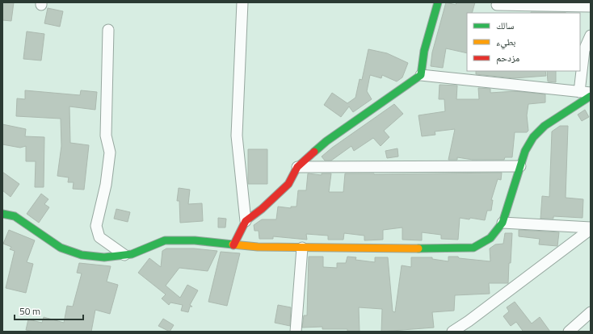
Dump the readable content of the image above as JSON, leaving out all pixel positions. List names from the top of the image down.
{
  "legend": ["سالك", "بطيء", "مزدحم"],
  "scale_bar": "50 m"
}
